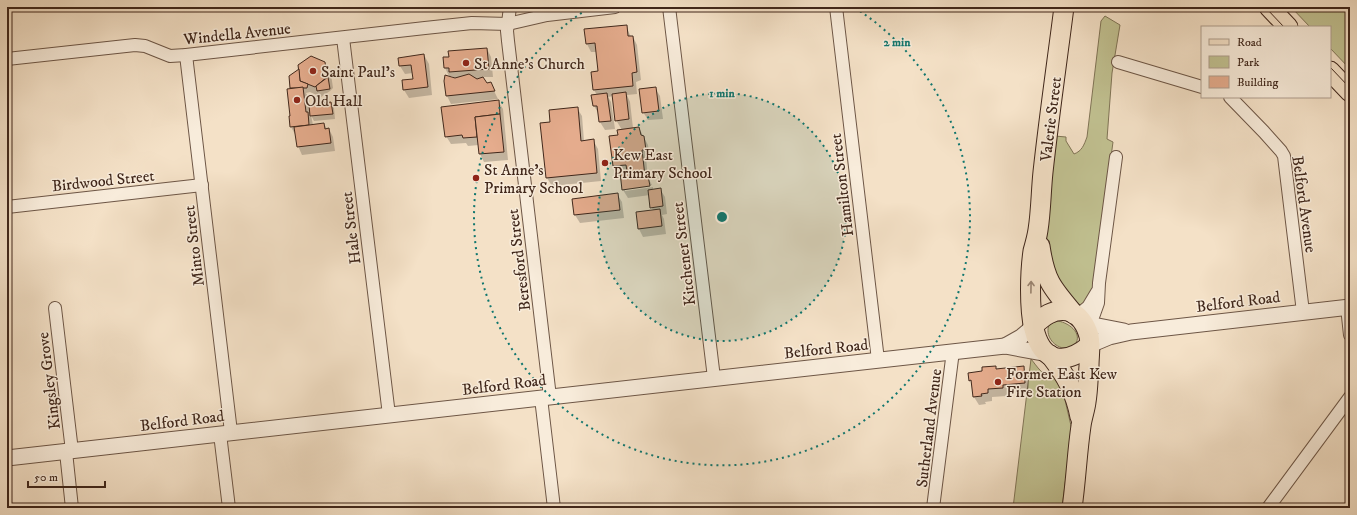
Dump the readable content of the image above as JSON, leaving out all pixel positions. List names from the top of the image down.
{
  "streets": {
    "main road": ["Valerie Street"],
    "street": [
      "Windella Avenue",
      "Birdwood Street",
      "Hamilton Street",
      "Belford Avenue",
      "Hale Street",
      "Minto Street",
      "Kitchener Street",
      "Beresford Street",
      "Belford Road",
      "Kingsley Grove",
      "Sutherland Avenue"
    ]
  },
  "crossings": [
    ["Windella Avenue", "Hale Street"],
    ["Windella Avenue", "Minto Street"],
    ["Windella Avenue", "Beresford Street"],
    ["Valerie Street", "Belford Road"],
    ["Birdwood Street", "Minto Street"],
    ["Hamilton Street", "Belford Road"],
    ["Belford Avenue", "Belford Road"],
    ["Hale Street", "Belford Road"],
    ["Minto Street", "Belford Road"],
    ["Kitchener Street", "Belford Road"],
    ["Beresford Street", "Belford Road"],
    ["Belford Road", "Kingsley Grove"],
    ["Belford Road", "Sutherland Avenue"]
  ],
  "places": [
    "St Anne's Church",
    "Saint Paul's",
    "Old Hall",
    "Kew East Primary School",
    "St Anne's Primary School",
    "Former East Kew Fire Station"
  ],
  "legend": ["Road", "Park", "Building"],
  "scale_bar": "50 m",
  "rings": ["2 min", "1 min"]
}
